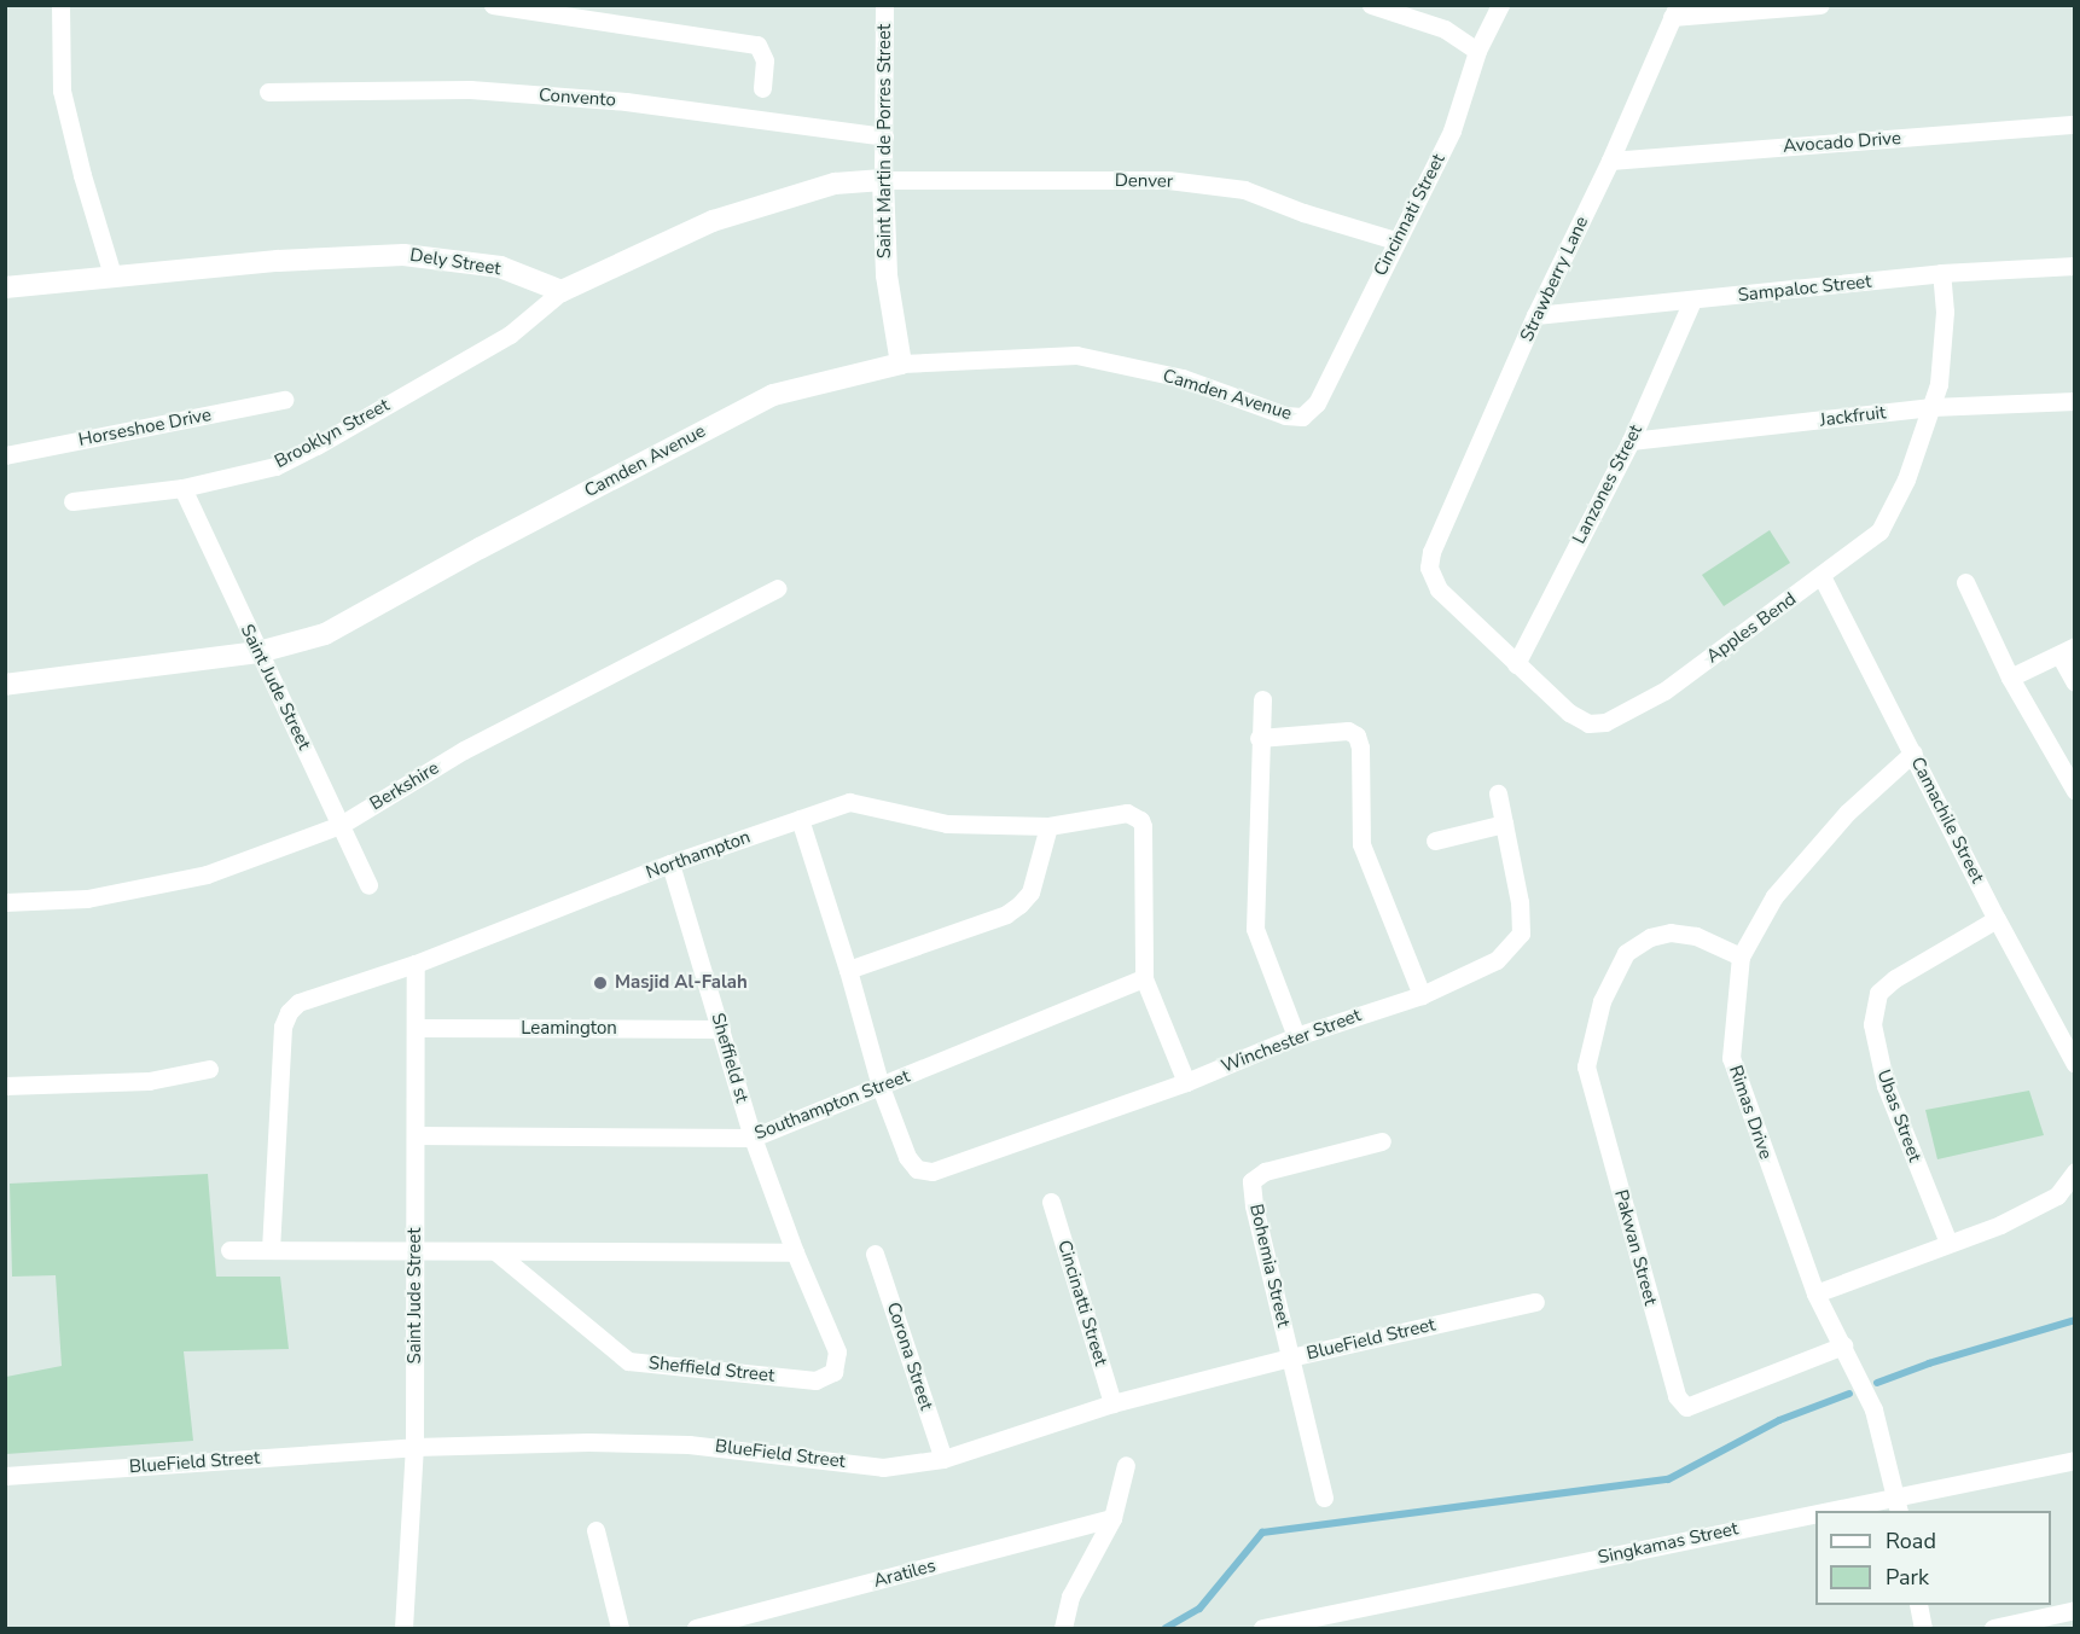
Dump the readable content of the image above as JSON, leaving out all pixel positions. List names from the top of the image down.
{
  "streets": {
    "street": [
      "Convento",
      "Saint Martin de Porres Street",
      "Avocado Drive",
      "Denver",
      "Cincinnati Street",
      "Dely Street",
      "Strawberry Lane",
      "Sampaloc Street",
      "Camden Avenue",
      "Jackfruit",
      "Horseshoe Drive",
      "Brooklyn Street",
      "Lanzones Street",
      "Apples Bend",
      "Saint Jude Street",
      "Berkshire",
      "Camachile Street",
      "Northampton",
      "Leamington",
      "Winchester Street",
      "Sheffield st",
      "Southampton Street",
      "Rimas Drive",
      "Ubas Street",
      "Pakwan Street",
      "Bohemia Street",
      "Cincinatti Street",
      "BlueField Street",
      "Corona Street",
      "Sheffield Street",
      "Singkamas Street",
      "Aratiles"
    ]
  },
  "crossings": [
    ["Convento", "Saint Martin de Porres Street"],
    ["Saint Martin de Porres Street", "Denver"],
    ["Saint Martin de Porres Street", "Camden Avenue"],
    ["Avocado Drive", "Strawberry Lane"],
    ["Denver", "Cincinnati Street"],
    ["Cincinnati Street", "Camden Avenue"],
    ["Dely Street", "Brooklyn Street"],
    ["Strawberry Lane", "Sampaloc Street"],
    ["Strawberry Lane", "Apples Bend"],
    ["Sampaloc Street", "Lanzones Street"],
    ["Sampaloc Street", "Apples Bend"],
    ["Camden Avenue", "Saint Jude Street"],
    ["Jackfruit", "Lanzones Street"],
    ["Jackfruit", "Apples Bend"],
    ["Brooklyn Street", "Saint Jude Street"],
    ["Lanzones Street", "Apples Bend"],
    ["Apples Bend", "Camachile Street"],
    ["Saint Jude Street", "Berkshire"],
    ["Saint Jude Street", "Northampton"],
    ["Saint Jude Street", "Leamington"],
    ["Saint Jude Street", "Southampton Street"],
    ["Saint Jude Street", "BlueField Street"],
    ["Camachile Street", "Rimas Drive"],
    ["Camachile Street", "Ubas Street"],
    ["Northampton", "Sheffield st"],
    ["Northampton", "Southampton Street"],
    ["Leamington", "Sheffield st"],
    ["Winchester Street", "Southampton Street"],
    ["Sheffield st", "Southampton Street"],
    ["Sheffield st", "Sheffield Street"],
    ["Rimas Drive", "Pakwan Street"],
    ["Rimas Drive", "Singkamas Street"],
    ["Bohemia Street", "BlueField Street"],
    ["Cincinatti Street", "BlueField Street"],
    ["BlueField Street", "Corona Street"]
  ],
  "places": ["Masjid Al-Falah"],
  "legend": ["Road", "Park"]
}
